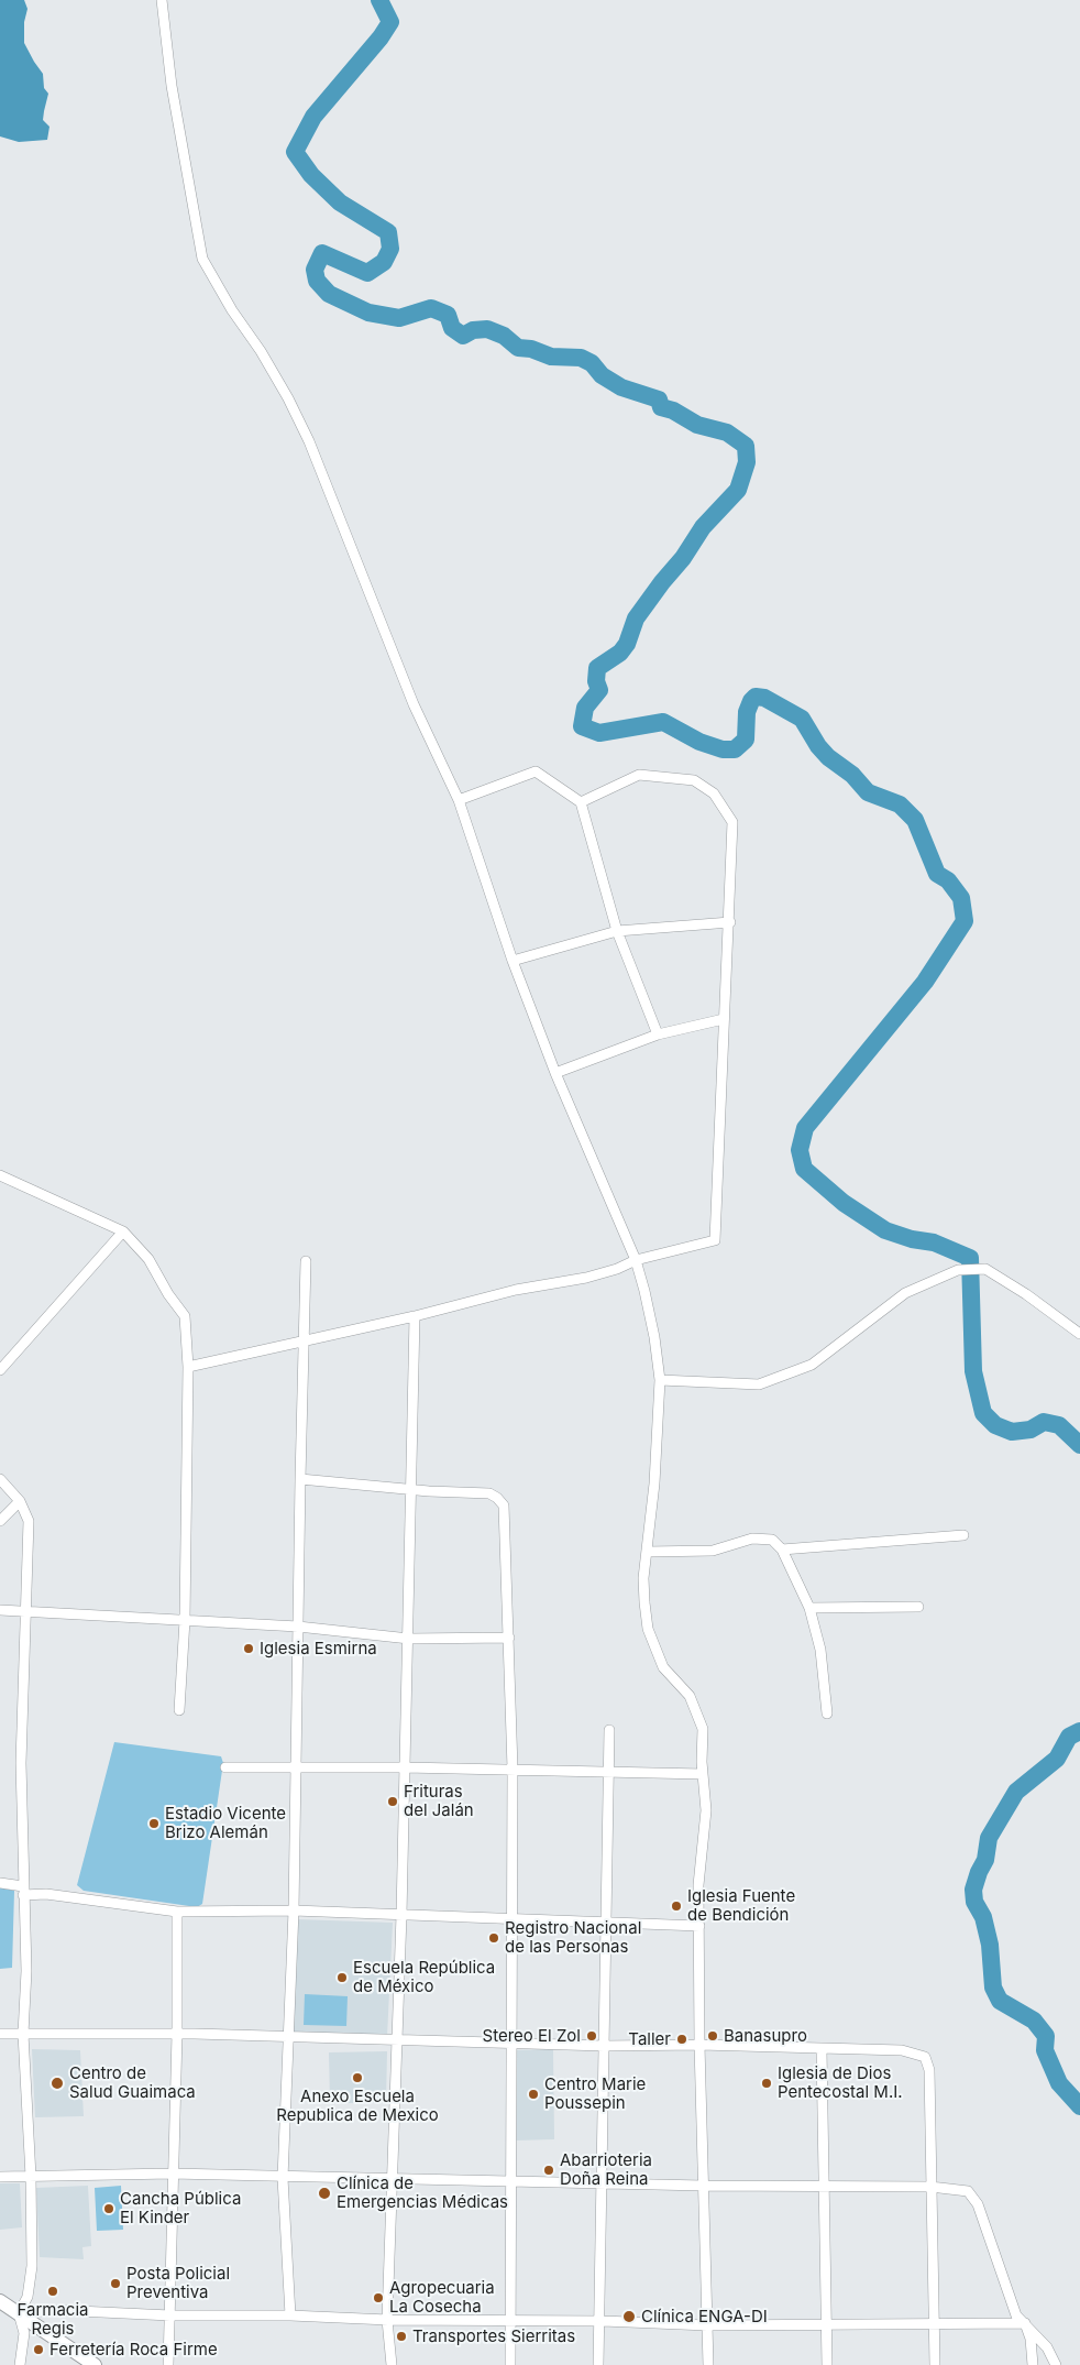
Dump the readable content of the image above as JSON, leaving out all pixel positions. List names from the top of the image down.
{
  "places": [
    "Iglesia Esmirna",
    "Frituras del Jalán",
    "Estadio Vicente Brizo Alemán",
    "Iglesia Fuente de Bendición",
    "Registro Nacional de las Personas",
    "Escuela República de México",
    "Stereo El Zol",
    "Banasupro",
    "Taller",
    "Anexo Escuela Republica de Mexico",
    "Centro de Salud Guaimaca",
    "Iglesia de Dios Pentecostal M.I.",
    "Centro Marie Poussepin",
    "Abarrioteria Doña Reina",
    "Clínica de Emergencias Médicas",
    "Cancha Pública El Kinder",
    "Posta Policial Preventiva",
    "Farmacia Regis",
    "Agropecuaria La Cosecha",
    "Clínica ENGA-DI",
    "Transportes Sierritas",
    "Ferretería Roca Firme"
  ]
}
